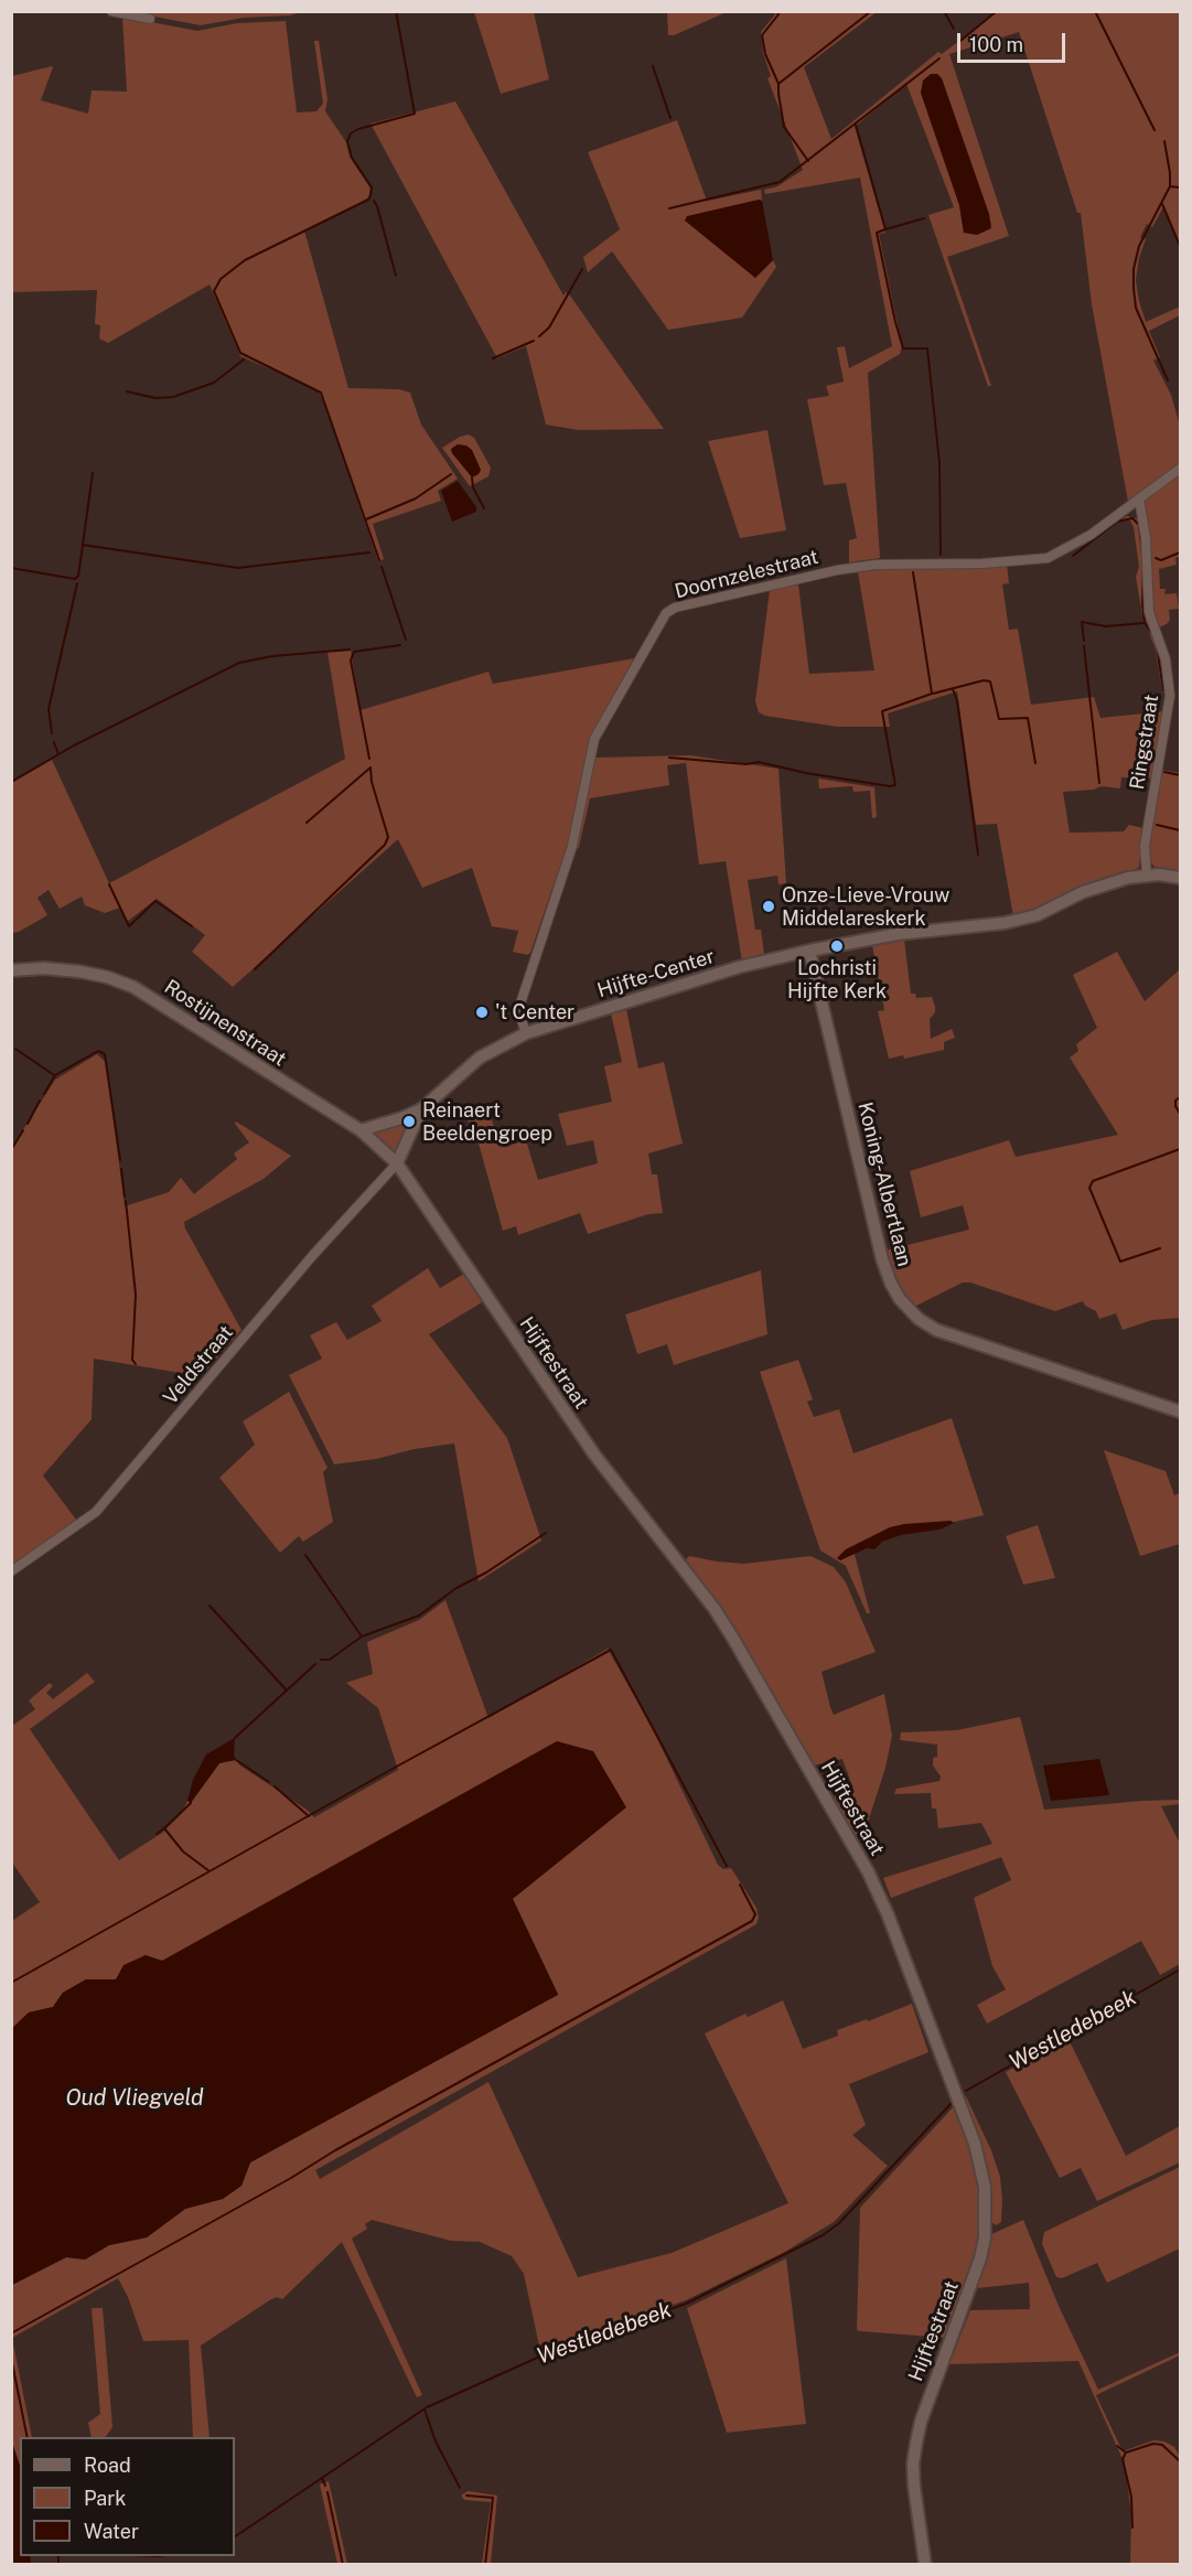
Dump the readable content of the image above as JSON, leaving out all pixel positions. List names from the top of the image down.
{
  "streets": {
    "street": [
      "Doornzelestraat",
      "Ringstraat",
      "Hijfte-Center",
      "Rostijnenstraat",
      "Koning-Albertlaan",
      "Hijftestraat",
      "Veldstraat"
    ]
  },
  "crossings": [
    ["Doornzelestraat", "Ringstraat"],
    ["Doornzelestraat", "Hijfte-Center"],
    ["Ringstraat", "Hijfte-Center"],
    ["Hijfte-Center", "Rostijnenstraat"],
    ["Hijfte-Center", "Koning-Albertlaan"],
    ["Hijfte-Center", "Hijftestraat"],
    ["Hijfte-Center", "Veldstraat"],
    ["Rostijnenstraat", "Hijftestraat"],
    ["Rostijnenstraat", "Veldstraat"],
    ["Hijftestraat", "Veldstraat"]
  ],
  "water": ["Westledebeek", "Oud Vliegveld"],
  "places": [
    "Onze-Lieve-Vrouw Middelareskerk",
    "Lochristi Hijfte Kerk",
    "'t Center",
    "Reinaert Beeldengroep"
  ],
  "legend": ["Road", "Park", "Water"],
  "scale_bar": "100 m"
}
